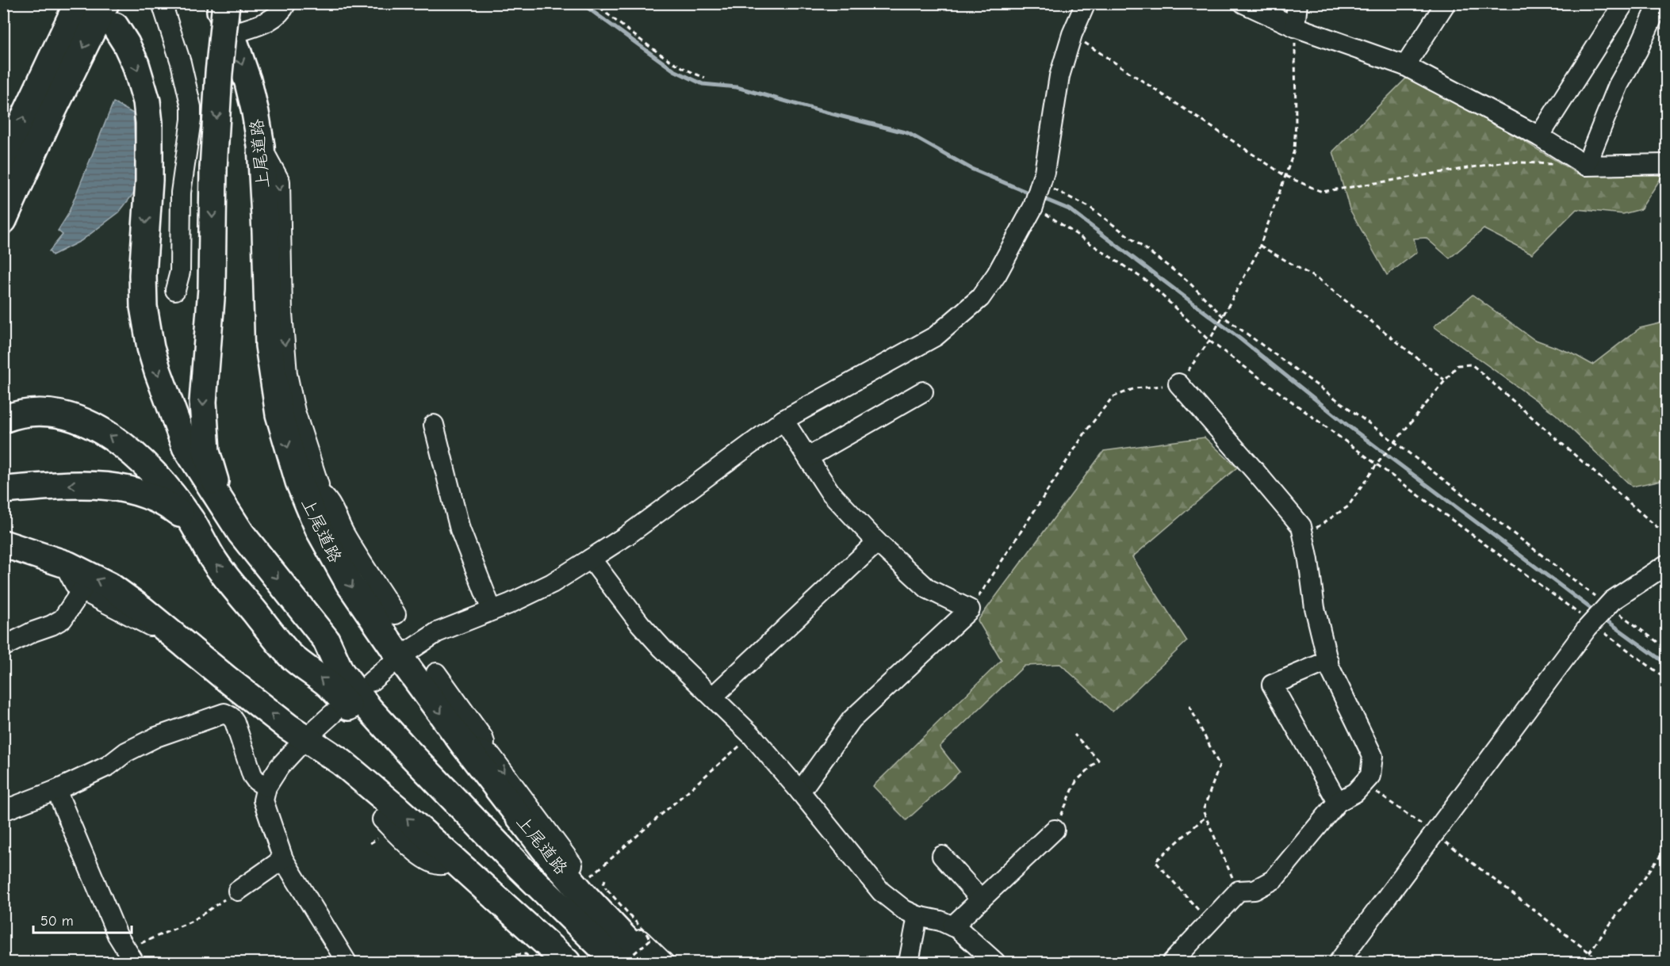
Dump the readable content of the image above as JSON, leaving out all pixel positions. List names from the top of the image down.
{
  "streets": {
    "highway": ["上尾道路"]
  },
  "scale_bar": "50 m"
}
